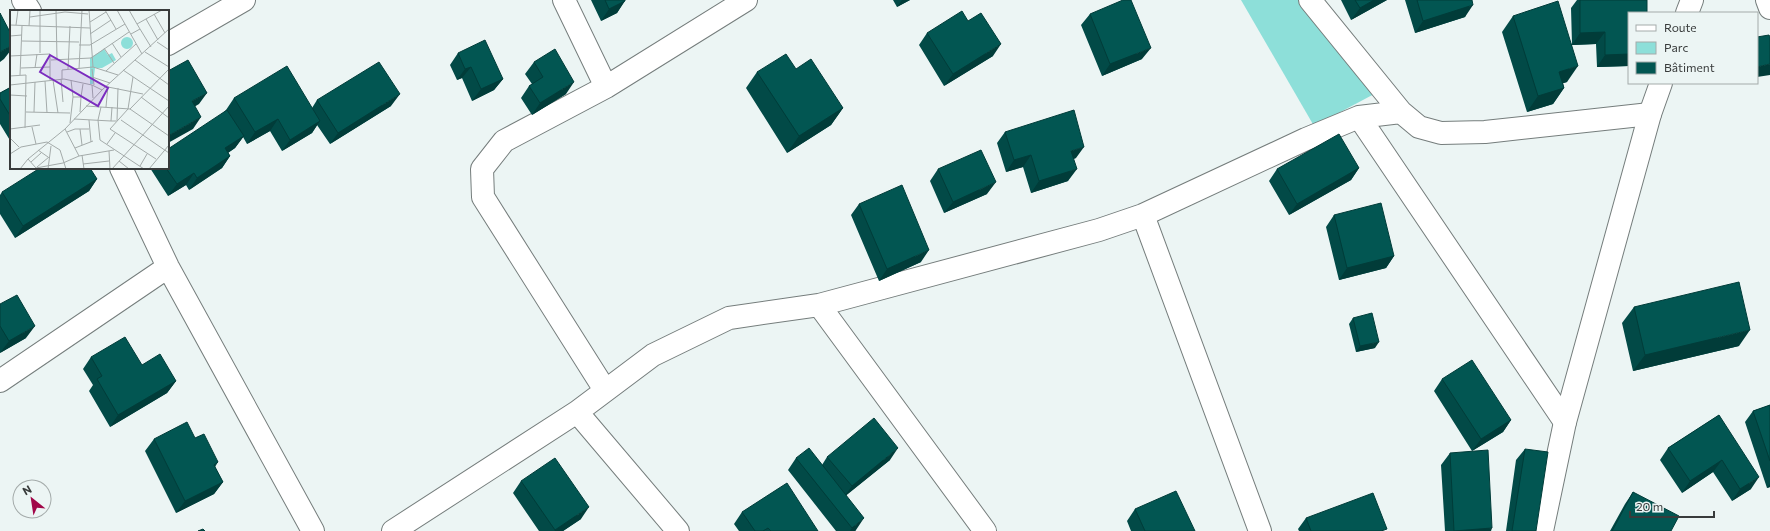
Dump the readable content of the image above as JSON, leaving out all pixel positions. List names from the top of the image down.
{
  "legend": ["Route", "Parc", "Bâtiment"],
  "scale_bar": "20 m",
  "north": "top left"
}
